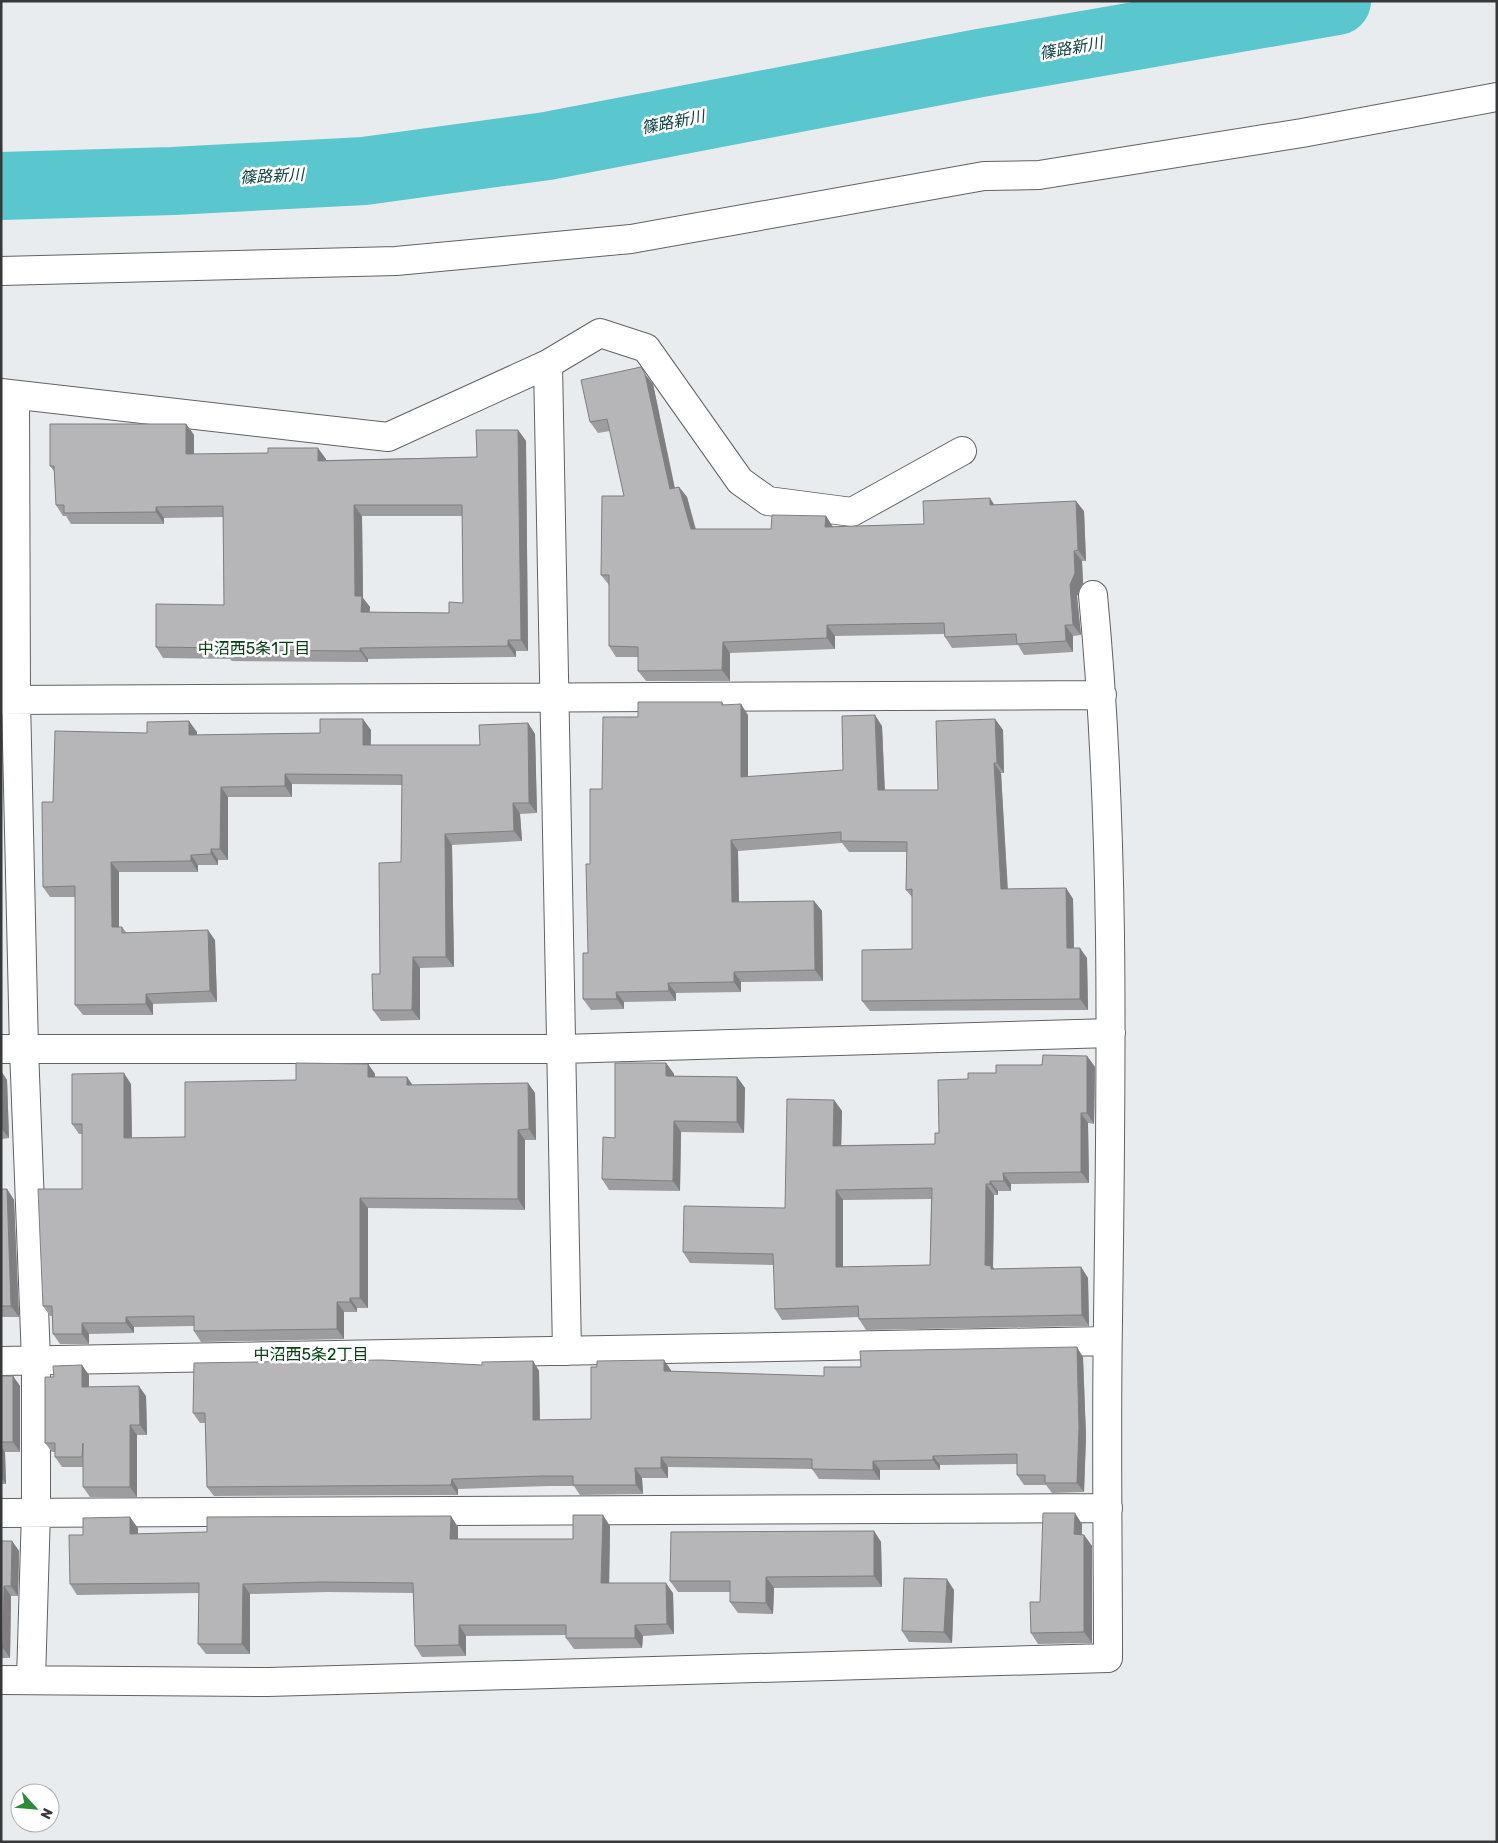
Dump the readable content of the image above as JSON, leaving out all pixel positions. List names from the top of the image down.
{
  "districts": ["中沼西5条1丁目", "中沼西5条2丁目"],
  "water": ["篠路新川"],
  "north": "bottom right"
}
